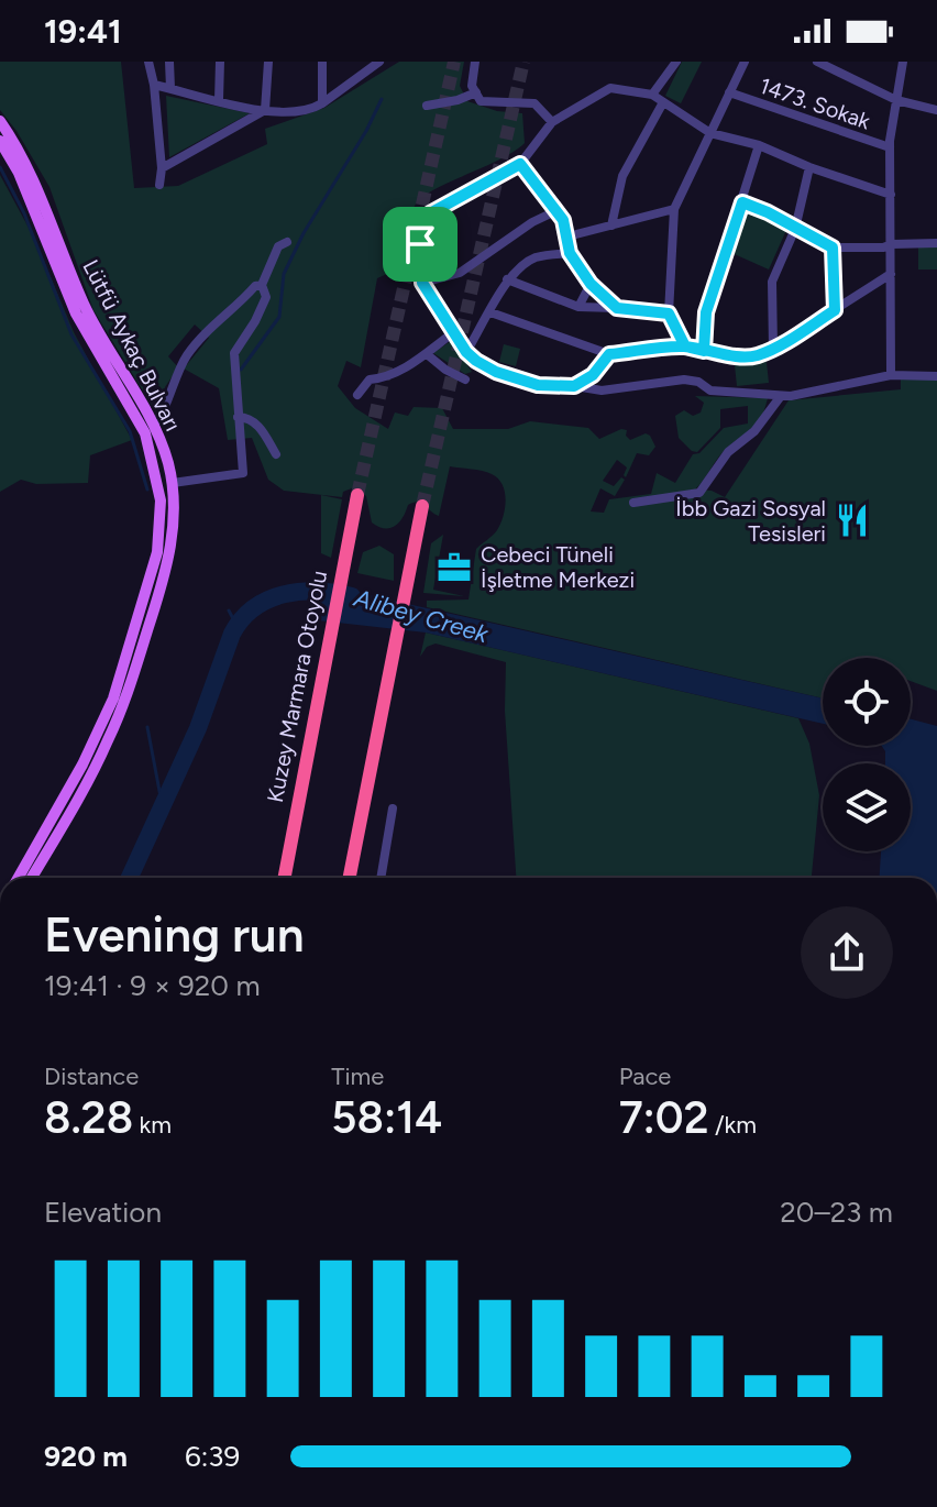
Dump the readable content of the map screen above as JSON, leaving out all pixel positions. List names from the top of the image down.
{
  "streets": {
    "highway": ["Kuzey Marmara Otoyolu"],
    "main road": ["Lütfü Aykaç Bulvarı"],
    "street": ["1473. Sokak"]
  },
  "water": ["Alibey Creek"],
  "places": {
    "restaurant": ["İbb Gazi Sosyal Tesisleri"],
    "office": ["Cebeci Tüneli İşletme Merkezi"]
  },
  "page": {
    "status": "19:41",
    "heading": ["Evening run", "19:41 · 9 × 920 m"],
    "stats": [
      ["Distance", "8.28 km"],
      ["Time", "58:14"],
      ["Pace", "7:02 /km"]
    ],
    "chart": ["Elevation", "20–23 m"],
    "list": [
      {
        "name": "920 m",
        "note": "6:39"
      }
    ]
  }
}
